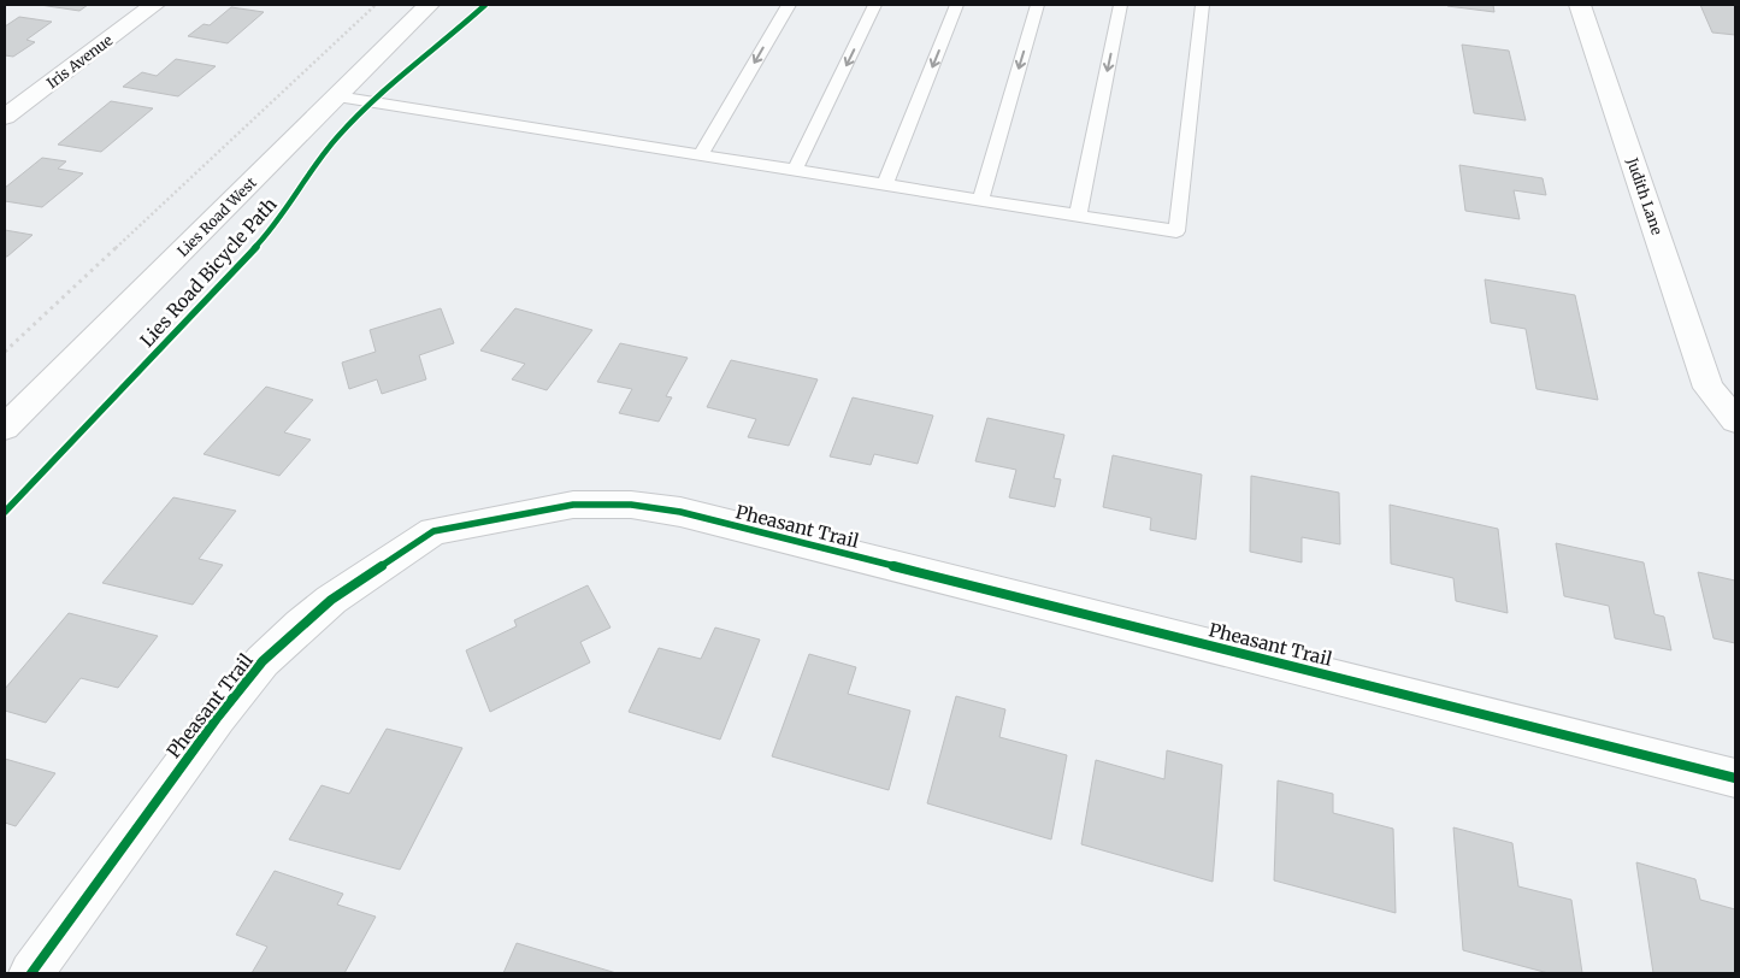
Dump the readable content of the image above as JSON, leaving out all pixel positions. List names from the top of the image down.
{
  "streets": {
    "street": [
      "Iris Avenue",
      "Judith Lane",
      "Lies Road West",
      "Pheasant Trail"
    ],
    "cycle path": ["Lies Road Bicycle Path"]
  }
}
